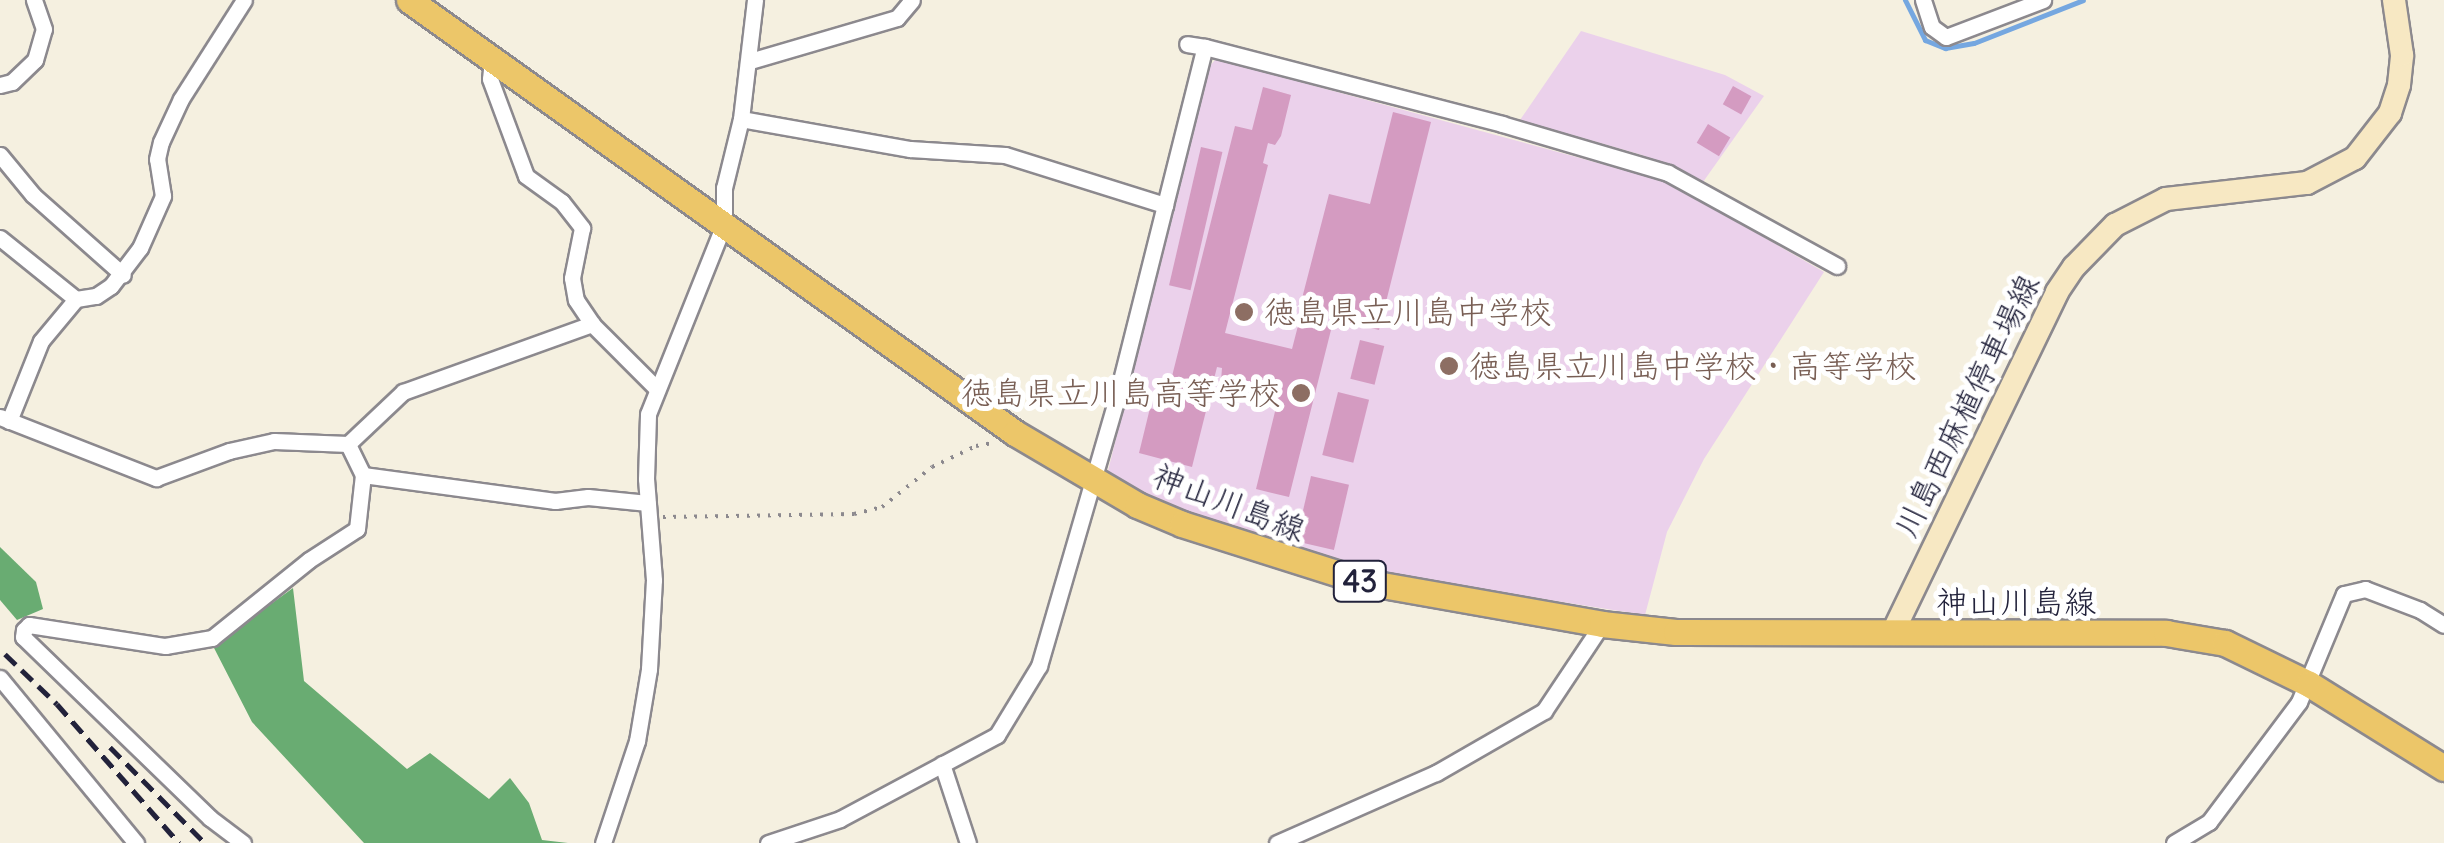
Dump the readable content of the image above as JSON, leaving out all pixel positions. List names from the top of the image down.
{
  "streets": {
    "main road": ["川島西麻植停車場線", "神山川島線", "43"]
  },
  "crossings": [
    ["川島西麻植停車場線", "神山川島線"]
  ],
  "places": ["徳島県立川島中学校", "徳島県立川島中学校・高等学校", "徳島県立川島高等学校"]
}
